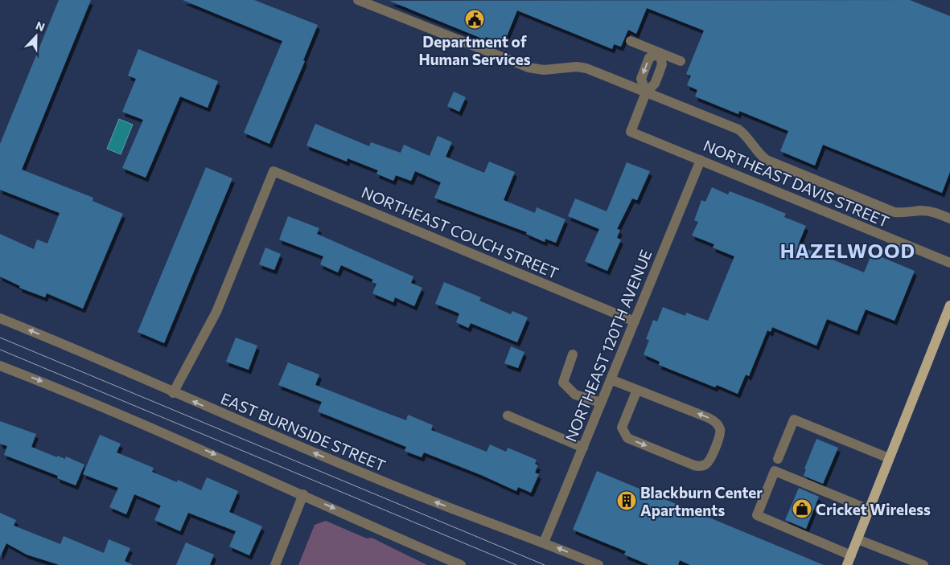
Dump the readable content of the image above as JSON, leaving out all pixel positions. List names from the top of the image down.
{
  "streets": {
    "street": [
      "NORTHEAST DAVIS STREET",
      "NORTHEAST COUCH STREET",
      "NORTHEAST 120TH AVENUE",
      "EAST BURNSIDE STREET"
    ]
  },
  "crossings": [
    ["NORTHEAST DAVIS STREET", "NORTHEAST 120TH AVENUE"],
    ["NORTHEAST COUCH STREET", "NORTHEAST 120TH AVENUE"],
    ["NORTHEAST COUCH STREET", "EAST BURNSIDE STREET"],
    ["NORTHEAST 120TH AVENUE", "EAST BURNSIDE STREET"]
  ],
  "districts": ["HAZELWOOD"],
  "places": {
    "public building": ["Department of Human Services"],
    "building": ["Blackburn Center Apartments"],
    "shop": ["Cricket Wireless"]
  },
  "north": "top"
}
